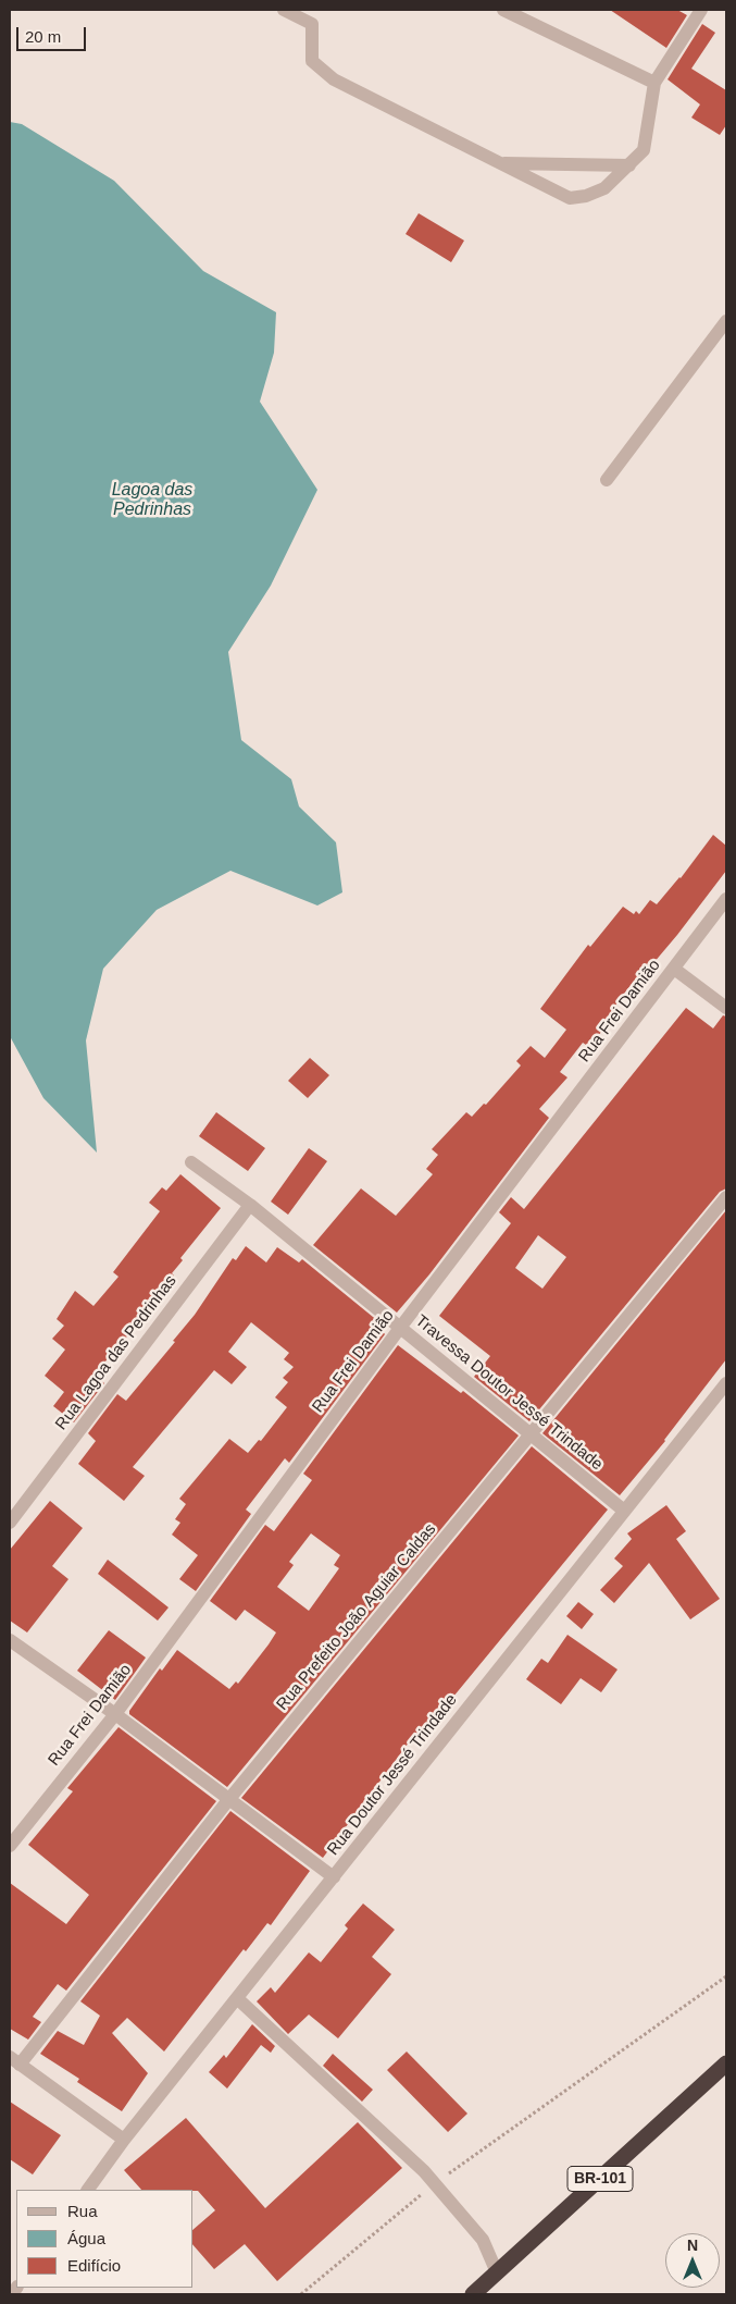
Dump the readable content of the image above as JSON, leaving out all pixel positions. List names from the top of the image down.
{
  "streets": {
    "highway": ["BR-101"],
    "street": [
      "Rua Frei Damião",
      "Rua Lagoa das Pedrinhas",
      "Travessa Doutor Jessé Trindade",
      "Rua Prefeito João Aguiar Caldas",
      "Rua Doutor Jessé Trindade"
    ]
  },
  "crossings": [
    ["Rua Frei Damião", "Travessa Doutor Jessé Trindade"],
    ["Rua Lagoa das Pedrinhas", "Travessa Doutor Jessé Trindade"],
    ["Travessa Doutor Jessé Trindade", "Rua Prefeito João Aguiar Caldas"],
    ["Travessa Doutor Jessé Trindade", "Rua Doutor Jessé Trindade"]
  ],
  "water": ["Lagoa das Pedrinhas"],
  "legend": ["Rua", "Água", "Edifício"],
  "scale_bar": "20 m",
  "north": "top"
}
